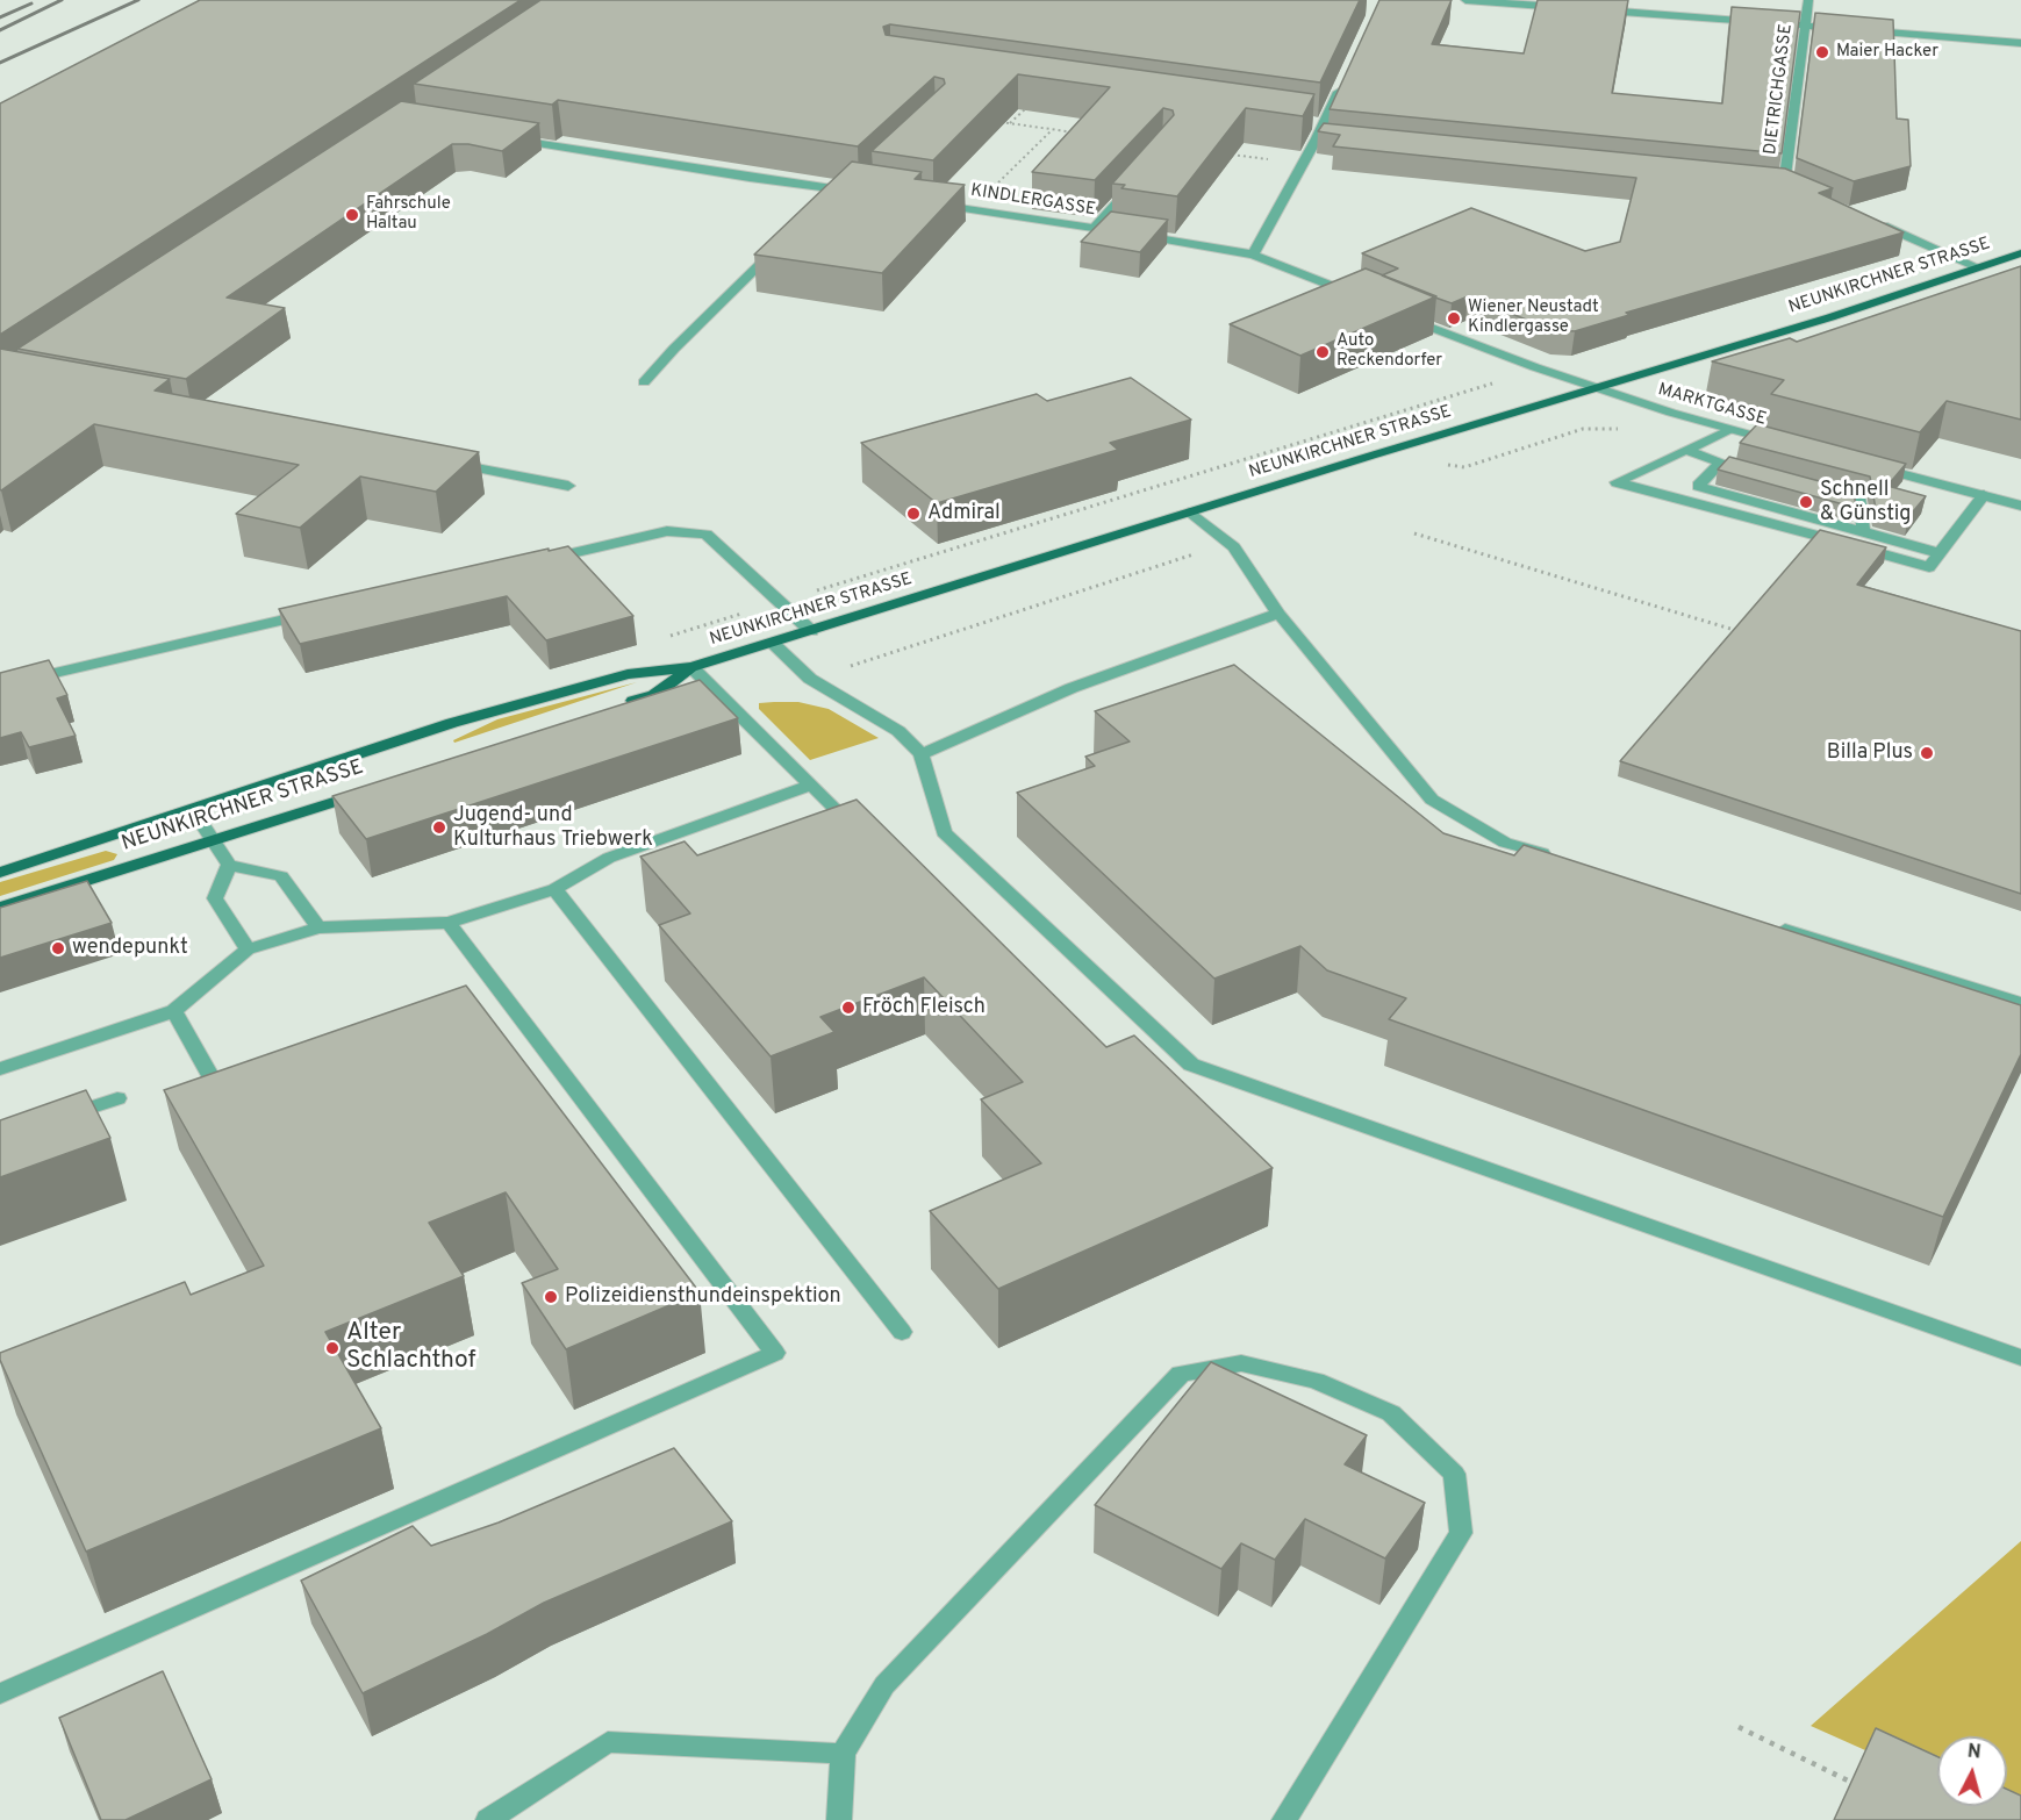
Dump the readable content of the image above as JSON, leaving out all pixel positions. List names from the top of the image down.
{
  "streets": {
    "main road": ["NEUNKIRCHNER STRASSE"],
    "street": ["DIETRICHGASSE", "KINDLERGASSE", "MARKTGASSE"]
  },
  "crossings": [
    ["NEUNKIRCHNER STRASSE", "MARKTGASSE"]
  ],
  "places": [
    "Maier Hacker",
    "Fahrschule Haltau",
    "Wiener Neustadt Kindlergasse",
    "Auto Reckendorfer",
    "Schnell & Günstig",
    "Admiral",
    "Billa Plus",
    "Jugend- und Kulturhaus Triebwerk",
    "wendepunkt",
    "Fröch Fleisch",
    "Polizeidiensthundeinspektion",
    "Alter Schlachthof"
  ],
  "north": "top"
}
